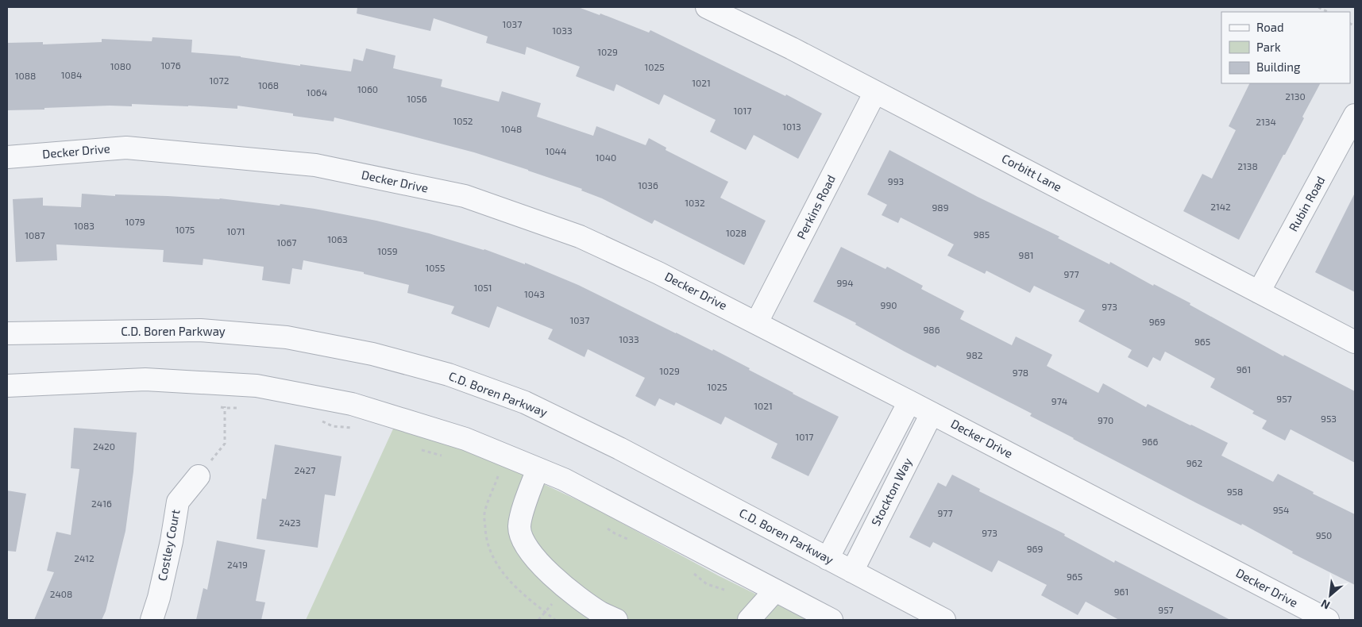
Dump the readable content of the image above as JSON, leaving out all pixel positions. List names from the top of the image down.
{
  "streets": {
    "street": [
      "Decker Drive",
      "Corbitt Lane",
      "Rubin Road",
      "Perkins Road",
      "C.D. Boren Parkway",
      "Stockton Way",
      "Costley Court"
    ]
  },
  "crossings": [
    ["Decker Drive", "Perkins Road"],
    ["Decker Drive", "Stockton Way"],
    ["Corbitt Lane", "Rubin Road"],
    ["Corbitt Lane", "Perkins Road"],
    ["C.D. Boren Parkway", "Stockton Way"]
  ],
  "house_numbers": [
    "1037",
    "1033",
    "1029",
    "1076",
    "1080",
    "1025",
    "1084",
    "1088",
    "1072",
    "1021",
    "1068",
    "1060",
    "1064",
    "2130",
    "1056",
    "1017",
    "1052",
    "2134",
    "1013",
    "1048",
    "1044",
    "1040",
    "2138",
    "993",
    "1036",
    "1032",
    "2142",
    "989",
    "1079",
    "1083",
    "1075",
    "1071",
    "1028",
    "985",
    "1087",
    "1063",
    "1067",
    "1059",
    "981",
    "1055",
    "977",
    "994",
    "1051",
    "1043",
    "990",
    "973",
    "1037",
    "969",
    "986",
    "1033",
    "965",
    "982",
    "961",
    "1029",
    "978",
    "1025",
    "957",
    "974",
    "1021",
    "953",
    "970",
    "1017",
    "966",
    "2420",
    "962",
    "2427",
    "958",
    "2416",
    "954",
    "977",
    "2423",
    "973",
    "950",
    "969",
    "2412",
    "2419",
    "965",
    "961",
    "2408",
    "957"
  ],
  "legend": ["Road", "Park", "Building"],
  "north": "bottom left"
}
